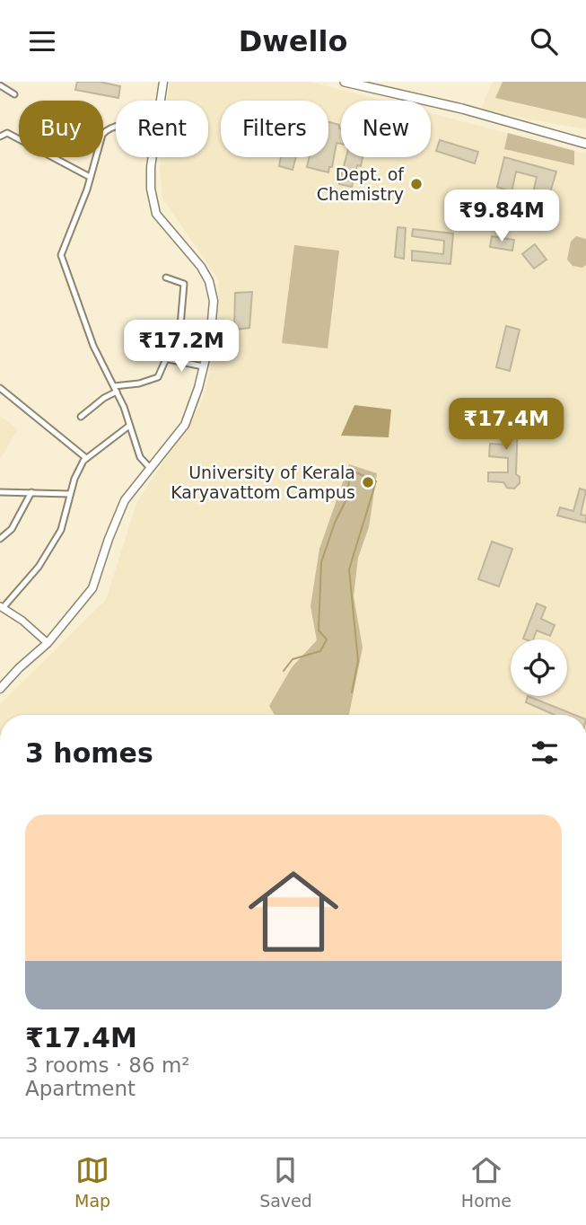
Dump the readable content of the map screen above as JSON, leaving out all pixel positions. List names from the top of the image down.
{
  "places": ["Dept. of Chemistry", "University of Kerala Karyavattom Campus"],
  "page": {
    "header": "Dwello",
    "chip": [
      "Buy",
      "Rent",
      "Filters",
      "New"
    ],
    "price": ["₹9.84M", "₹17.2M", "₹17.4M"],
    "heading": "3 homes",
    "list": [
      {
        "name": "₹17.4M",
        "note": "3 rooms · 86 m² · Apartment"
      }
    ],
    "tabs": ["Map", "Saved", "Home"]
  }
}
